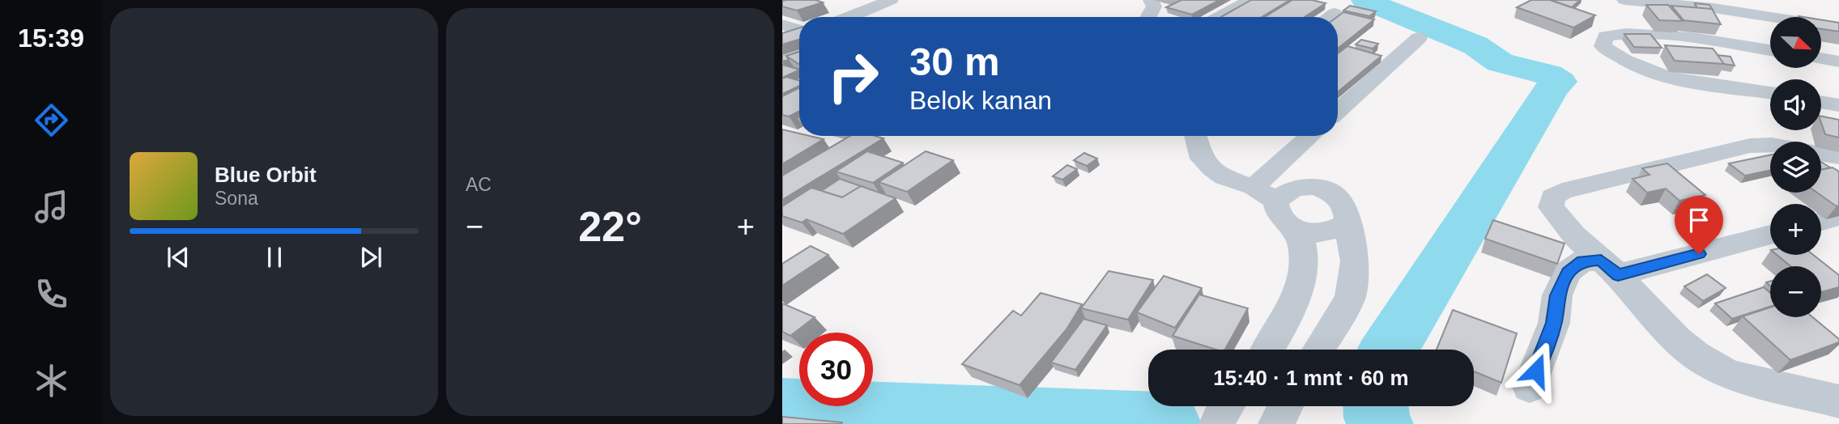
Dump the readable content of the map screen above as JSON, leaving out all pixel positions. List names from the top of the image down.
{
  "north": "bottom right",
  "page": {
    "tabs": "15:39",
    "tile": "AC",
    "map_buttons": ["+", "−"],
    "turn": ["30 m", "Belok kanan"],
    "song": ["Blue Orbit", "Sona"],
    "heat": ["−", "22°", "+"],
    "limit": "30",
    "trip": "15:40 · 1 mnt · 60 m"
  }
}
